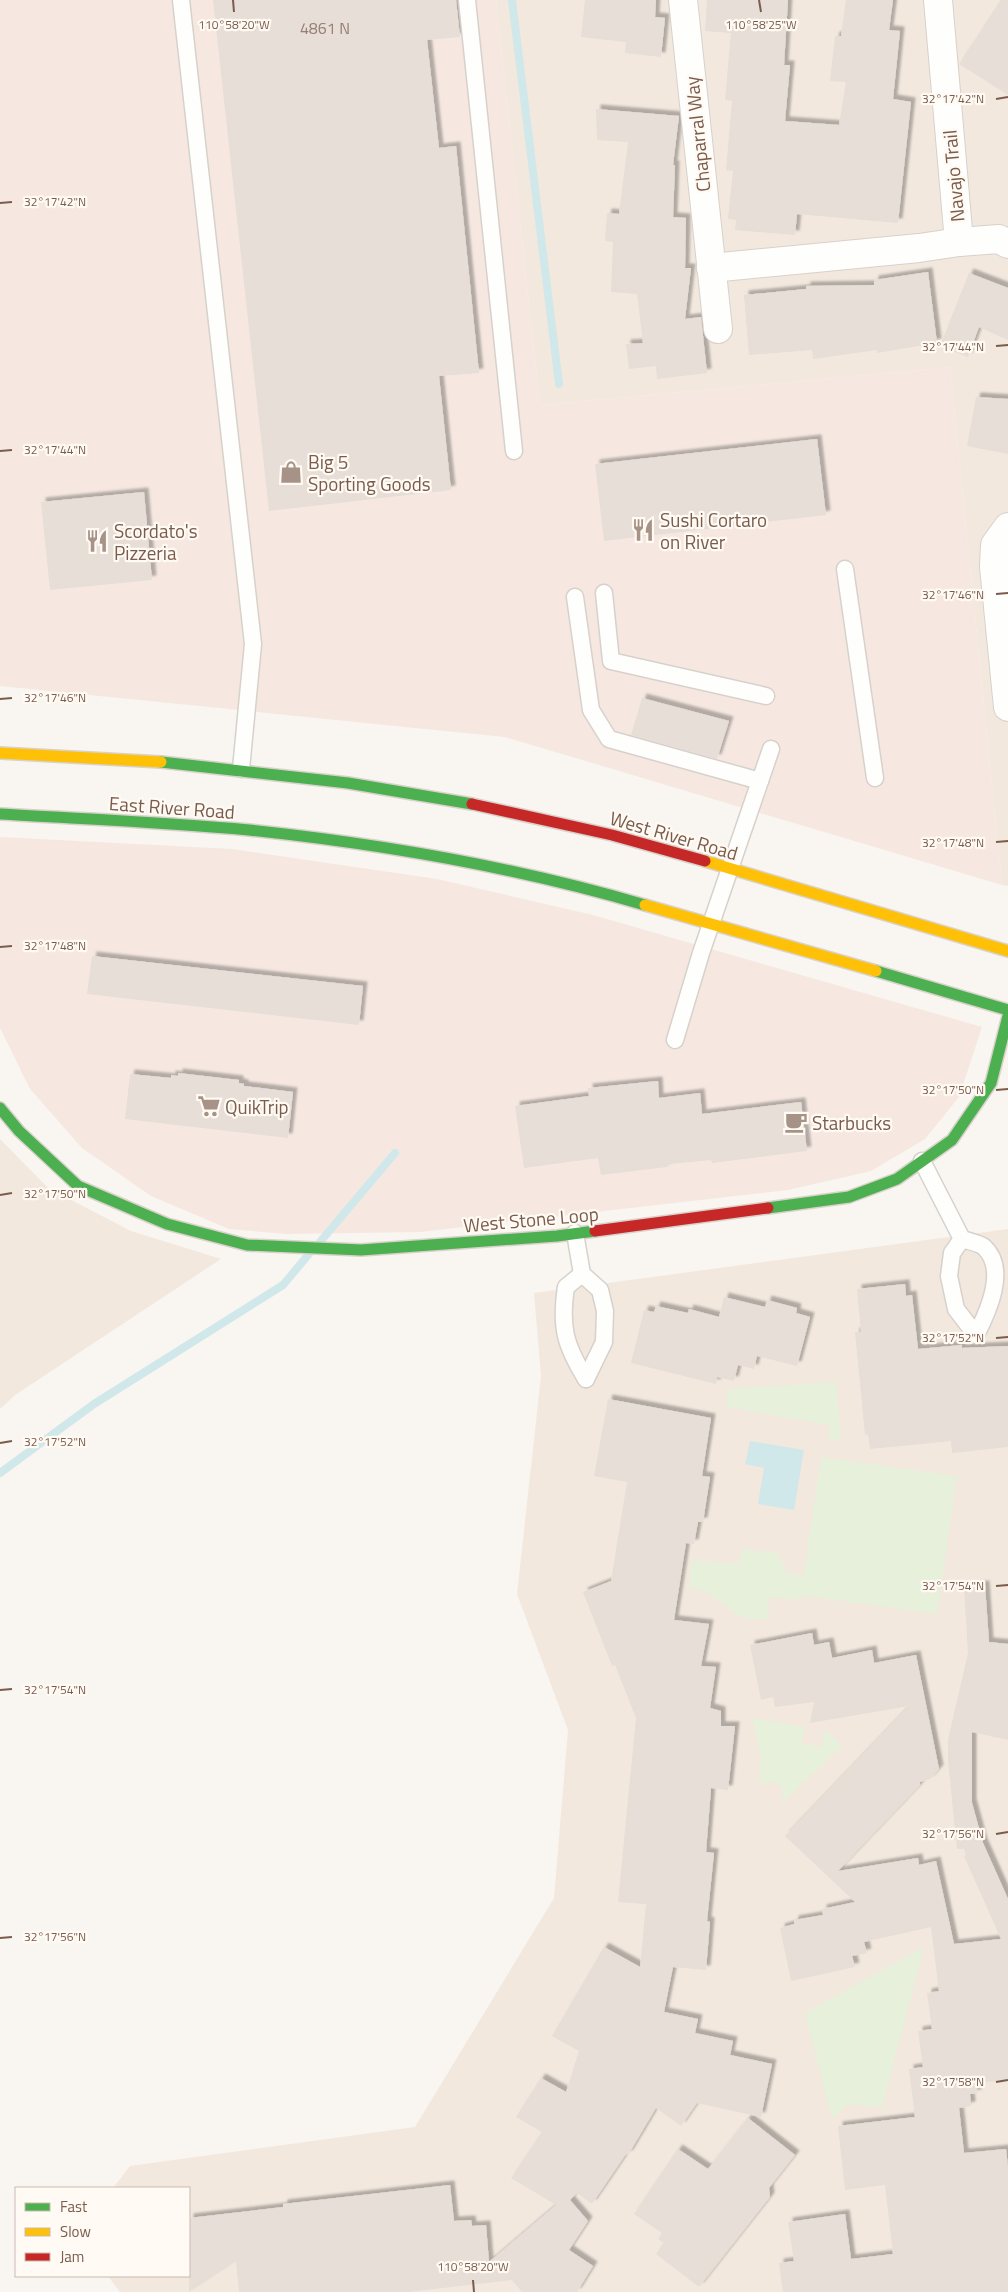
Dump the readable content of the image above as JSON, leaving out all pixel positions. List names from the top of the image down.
{
  "streets": {
    "main road": ["East River Road", "West River Road", "West Stone Loop"],
    "street": ["Chaparral Way", "Navajo Trail"]
  },
  "places": {
    "shop": ["Big 5 Sporting Goods"],
    "restaurant": ["Sushi Cortaro on River", "Scordato's Pizzeria"],
    "supermarket": ["QuikTrip"],
    "cafe": ["Starbucks"]
  },
  "house_numbers": ["4861 N"],
  "legend": ["Fast", "Slow", "Jam"],
  "coordinates": [
    "110°58'20\"W",
    "110°58'25\"W",
    "32°17'42\"N",
    "32°17'44\"N",
    "32°17'46\"N",
    "32°17'48\"N",
    "32°17'50\"N",
    "32°17'52\"N",
    "32°17'54\"N",
    "32°17'56\"N",
    "32°17'58\"N"
  ]
}
